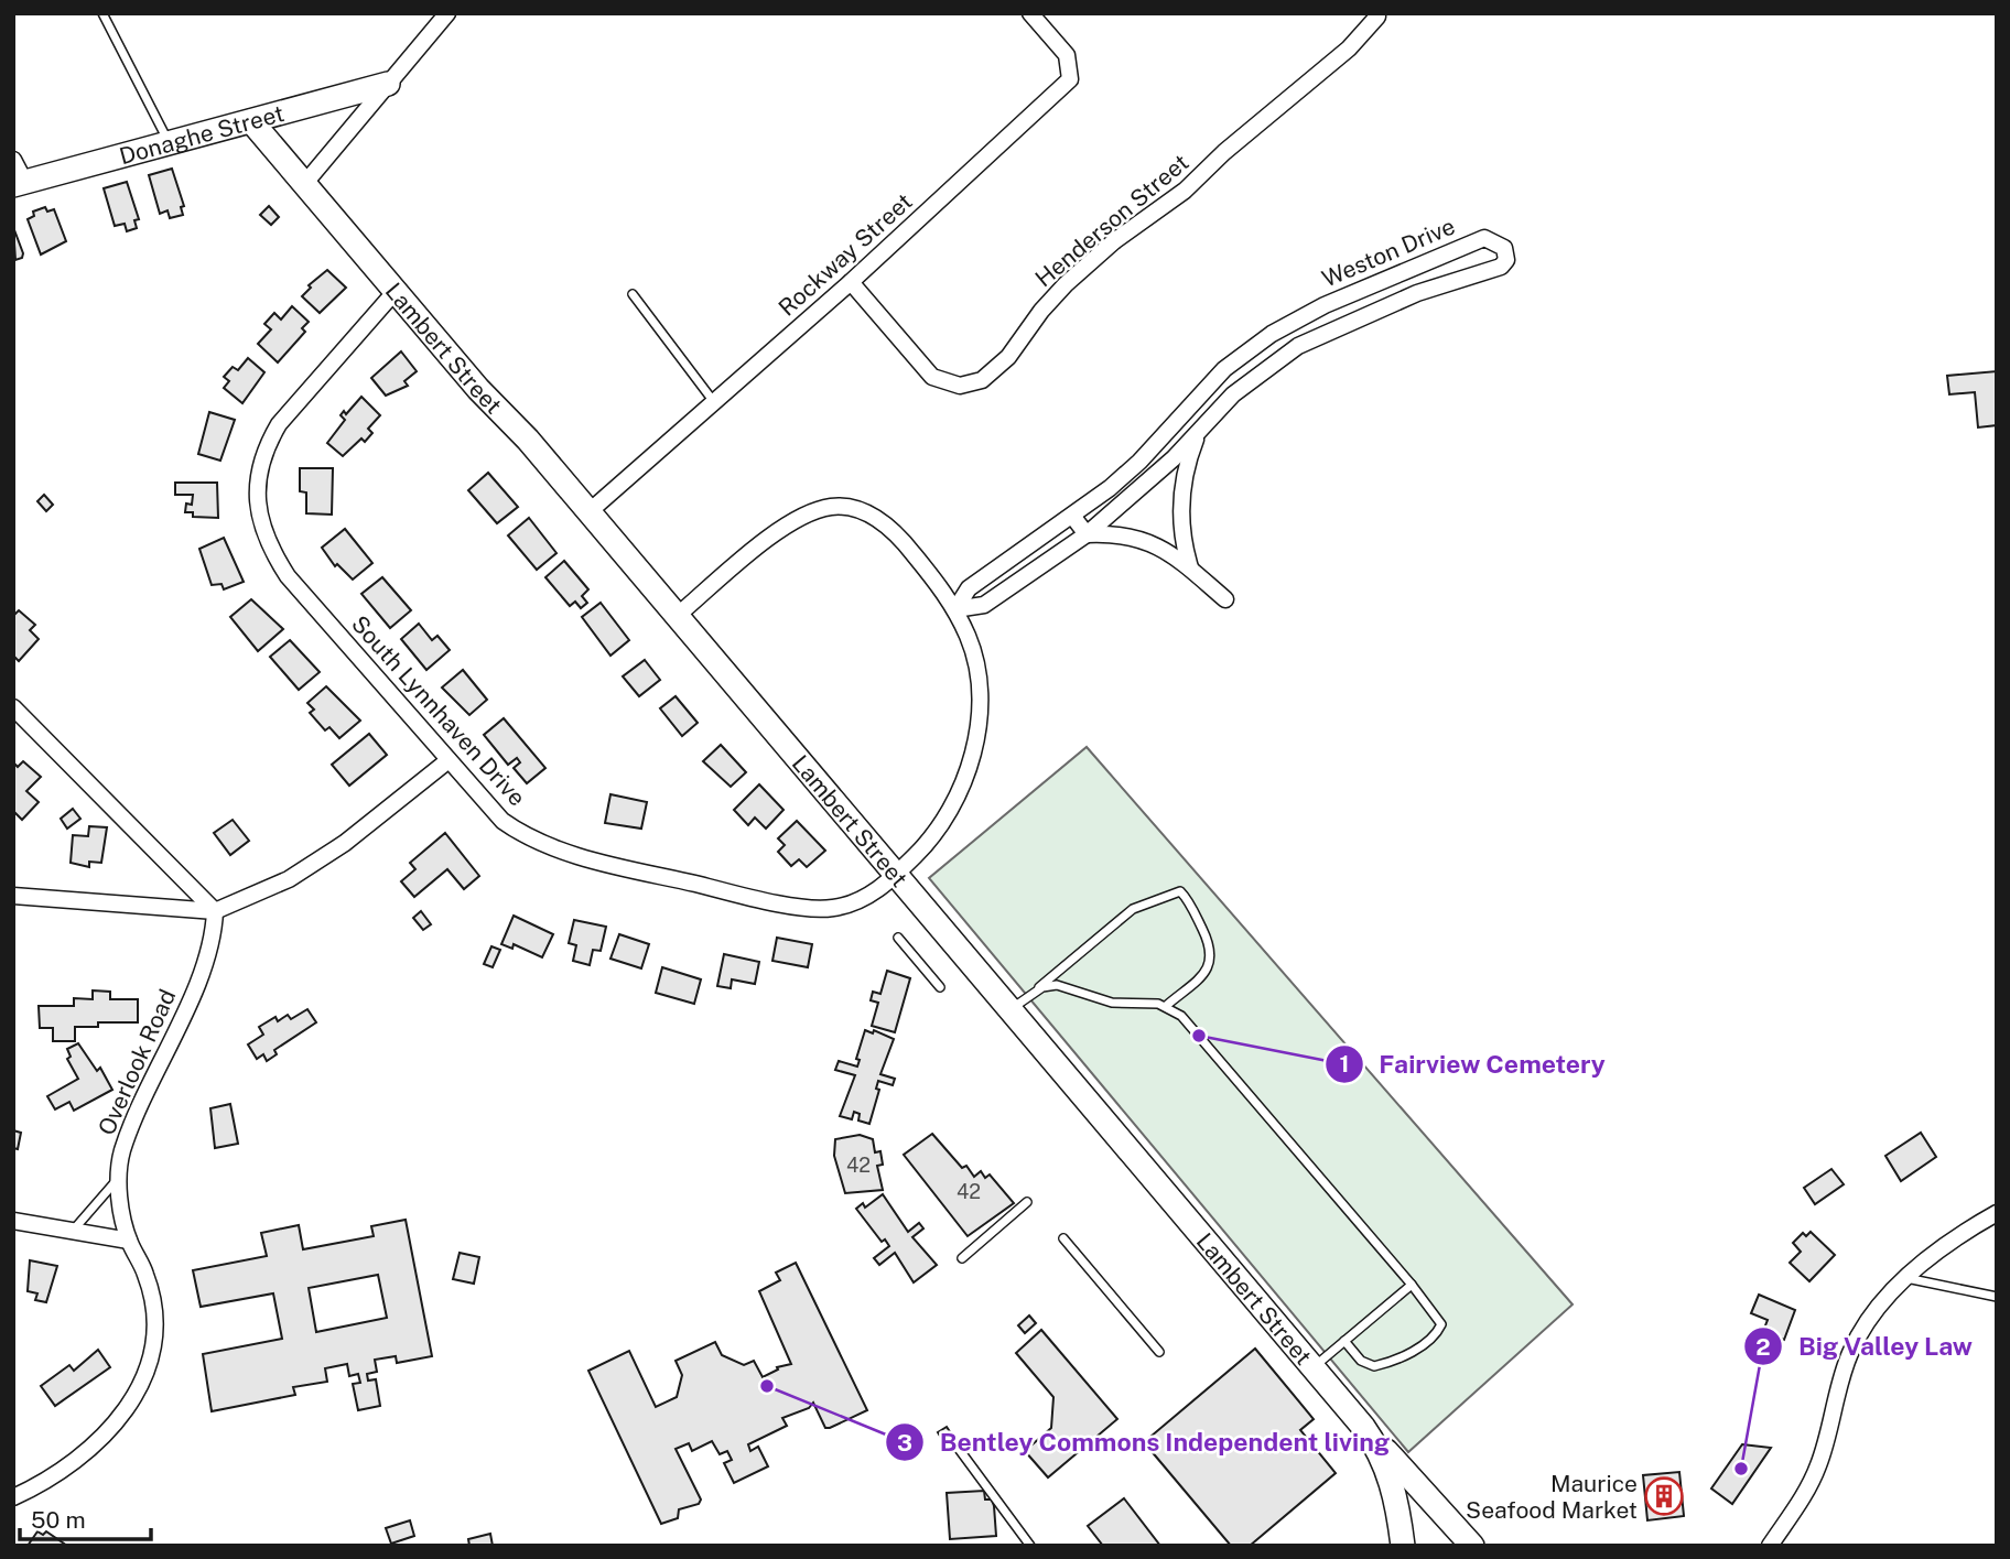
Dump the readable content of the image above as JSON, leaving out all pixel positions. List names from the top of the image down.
{
  "streets": {
    "street": [
      "Donaghe Street",
      "Henderson Street",
      "Weston Drive",
      "Rockway Street",
      "Lambert Street",
      "South Lynnhaven Drive",
      "Overlook Road"
    ]
  },
  "crossings": [
    ["Donaghe Street", "Lambert Street"],
    ["Henderson Street", "Rockway Street"],
    ["Weston Drive", "South Lynnhaven Drive"],
    ["Rockway Street", "Lambert Street"],
    ["Lambert Street", "South Lynnhaven Drive"]
  ],
  "places": {
    "other": ["Fairview Cemetery", "Bentley Commons Independent living", "Big Valley Law"],
    "building": ["Maurice Seafood Market"]
  },
  "house_numbers": ["42", "42"],
  "scale_bar": "50 m"
}
